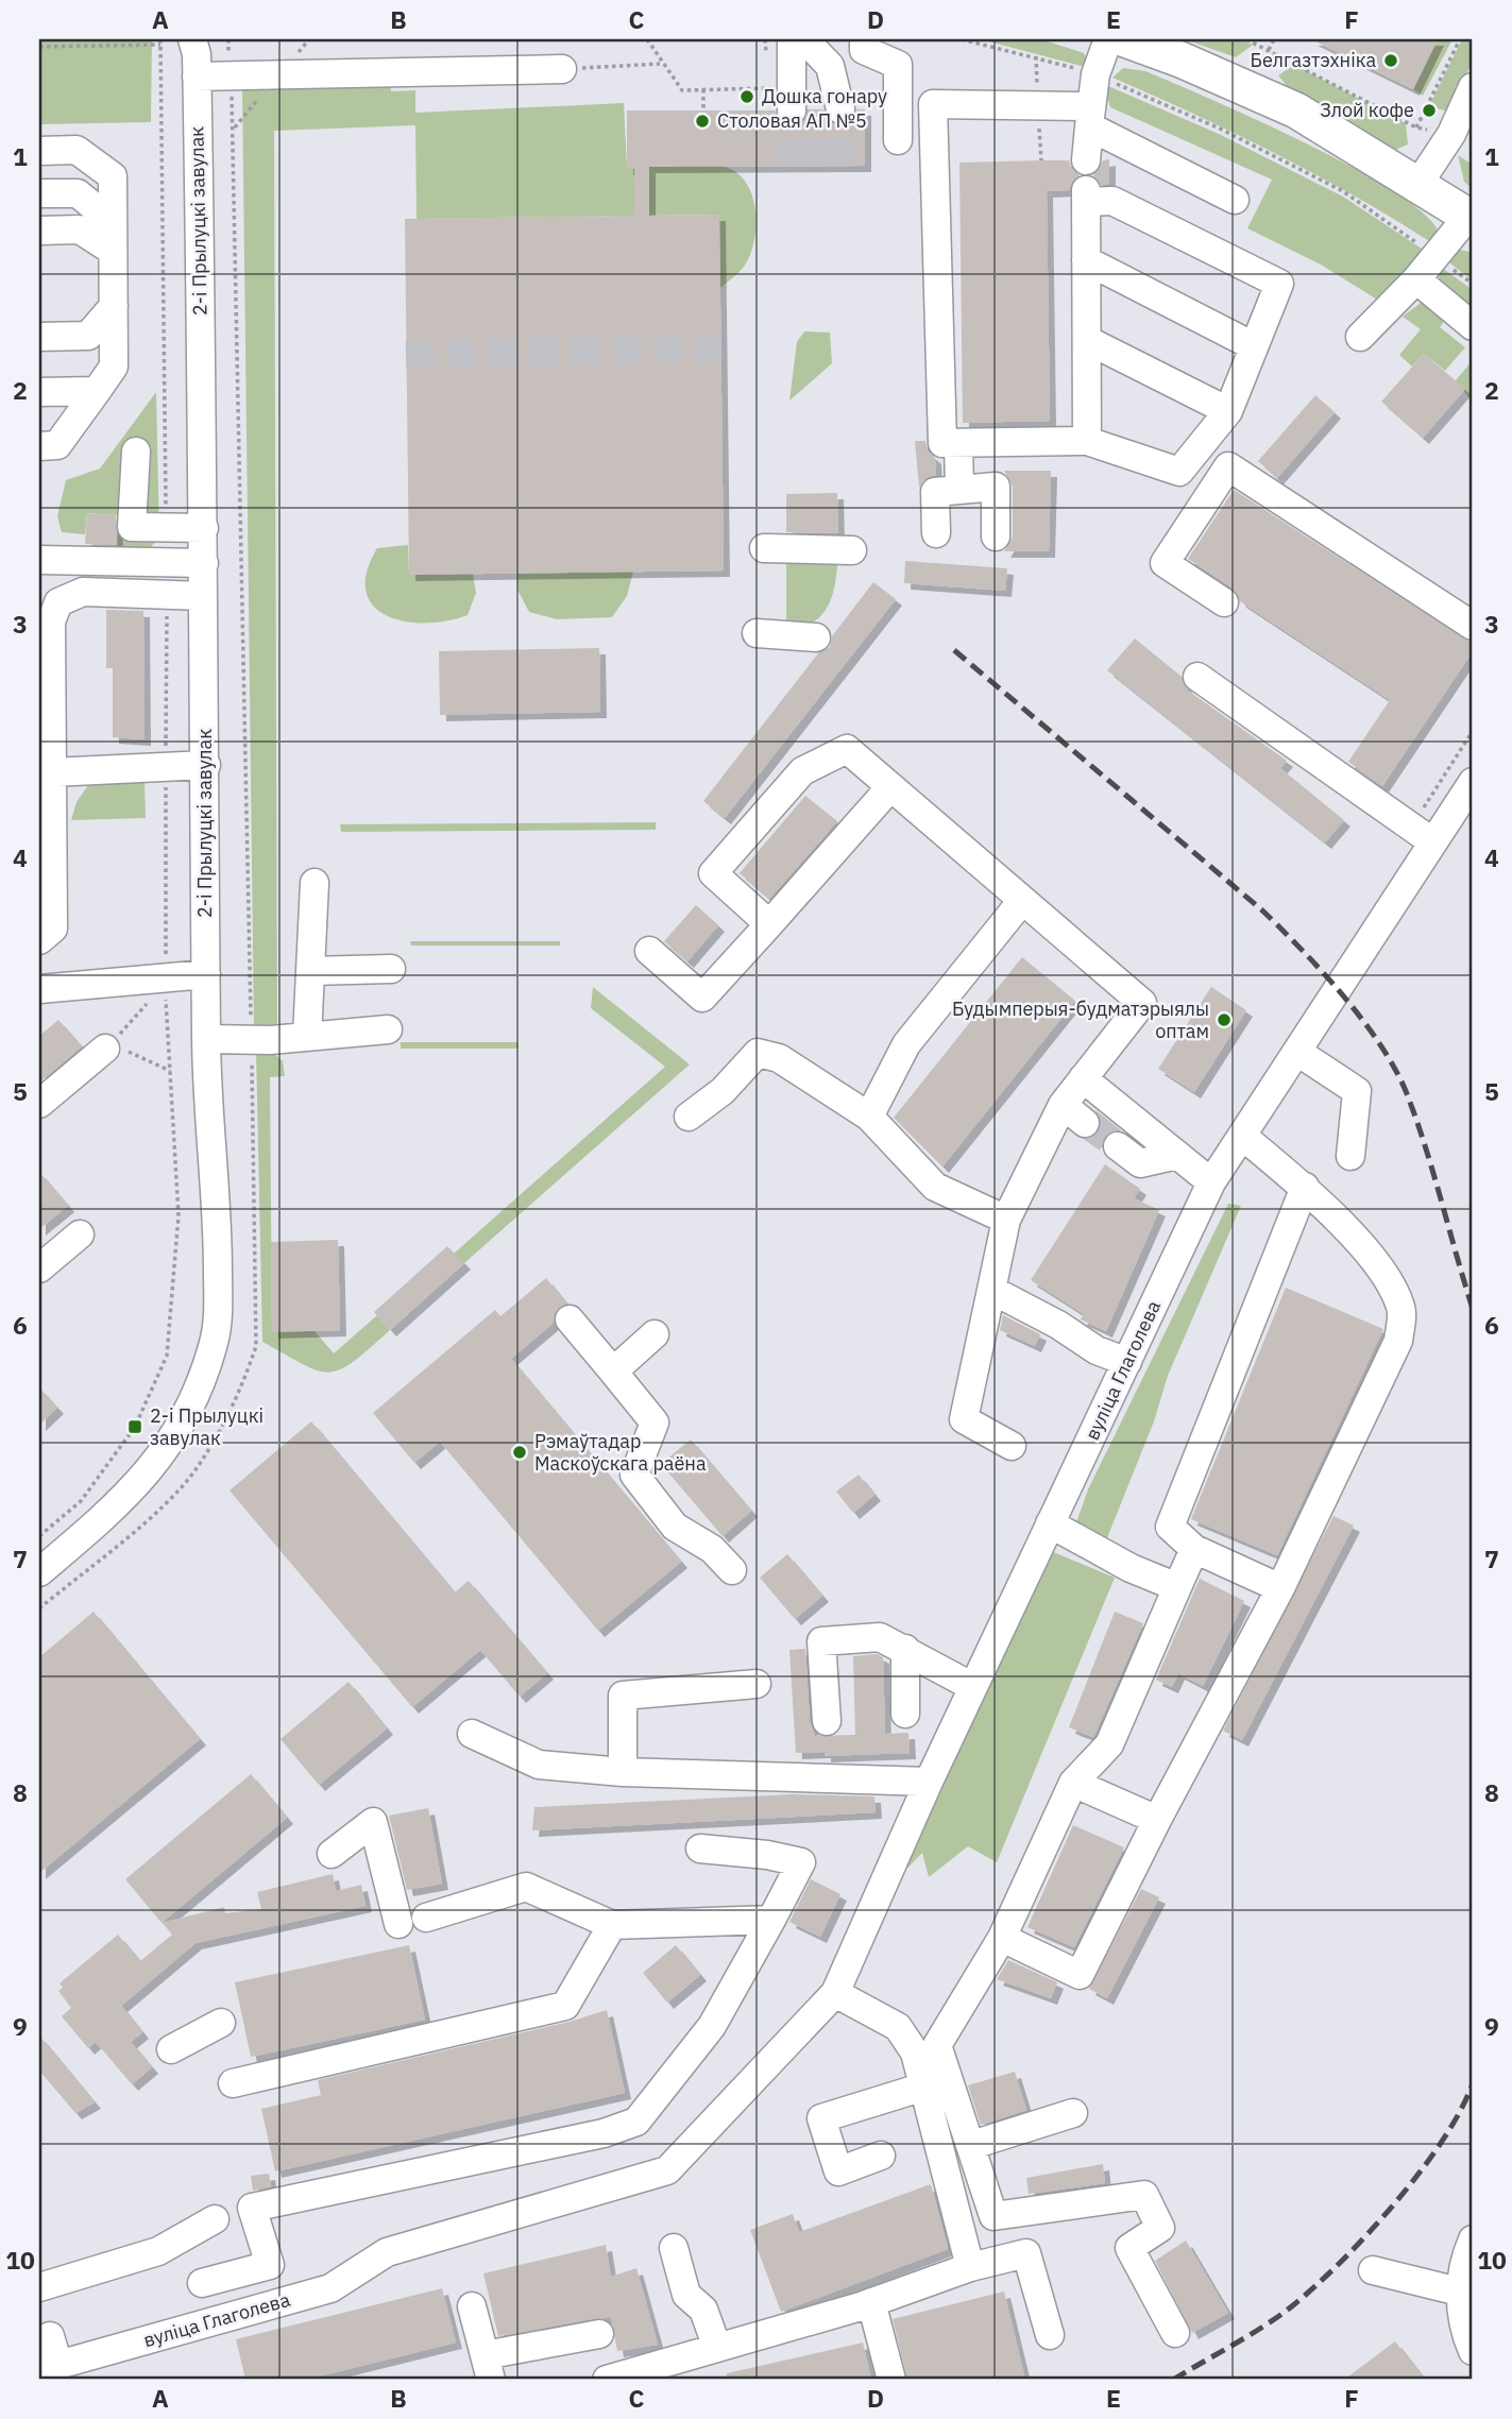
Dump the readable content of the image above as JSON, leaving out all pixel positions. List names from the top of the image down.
{
  "streets": {
    "street": ["2-і Прылуцкі завулак", "вуліца Глаголева"]
  },
  "places": {
    "other": [
      "Белгазтэхніка",
      "Дошка гонару",
      "Злой кофе",
      "Столовая АП №5",
      "Будымперыя-будматэрыялы оптам",
      "Рэмаўтадар Маскоўскага раёна"
    ],
    "transit": ["2-і Прылуцкі завулак"]
  },
  "grid": {
    "columns": [
      "A",
      "B",
      "C",
      "D",
      "E",
      "F"
    ],
    "rows": [
      "1",
      "2",
      "3",
      "4",
      "5",
      "6",
      "7",
      "8",
      "9",
      "10"
    ]
  }
}
